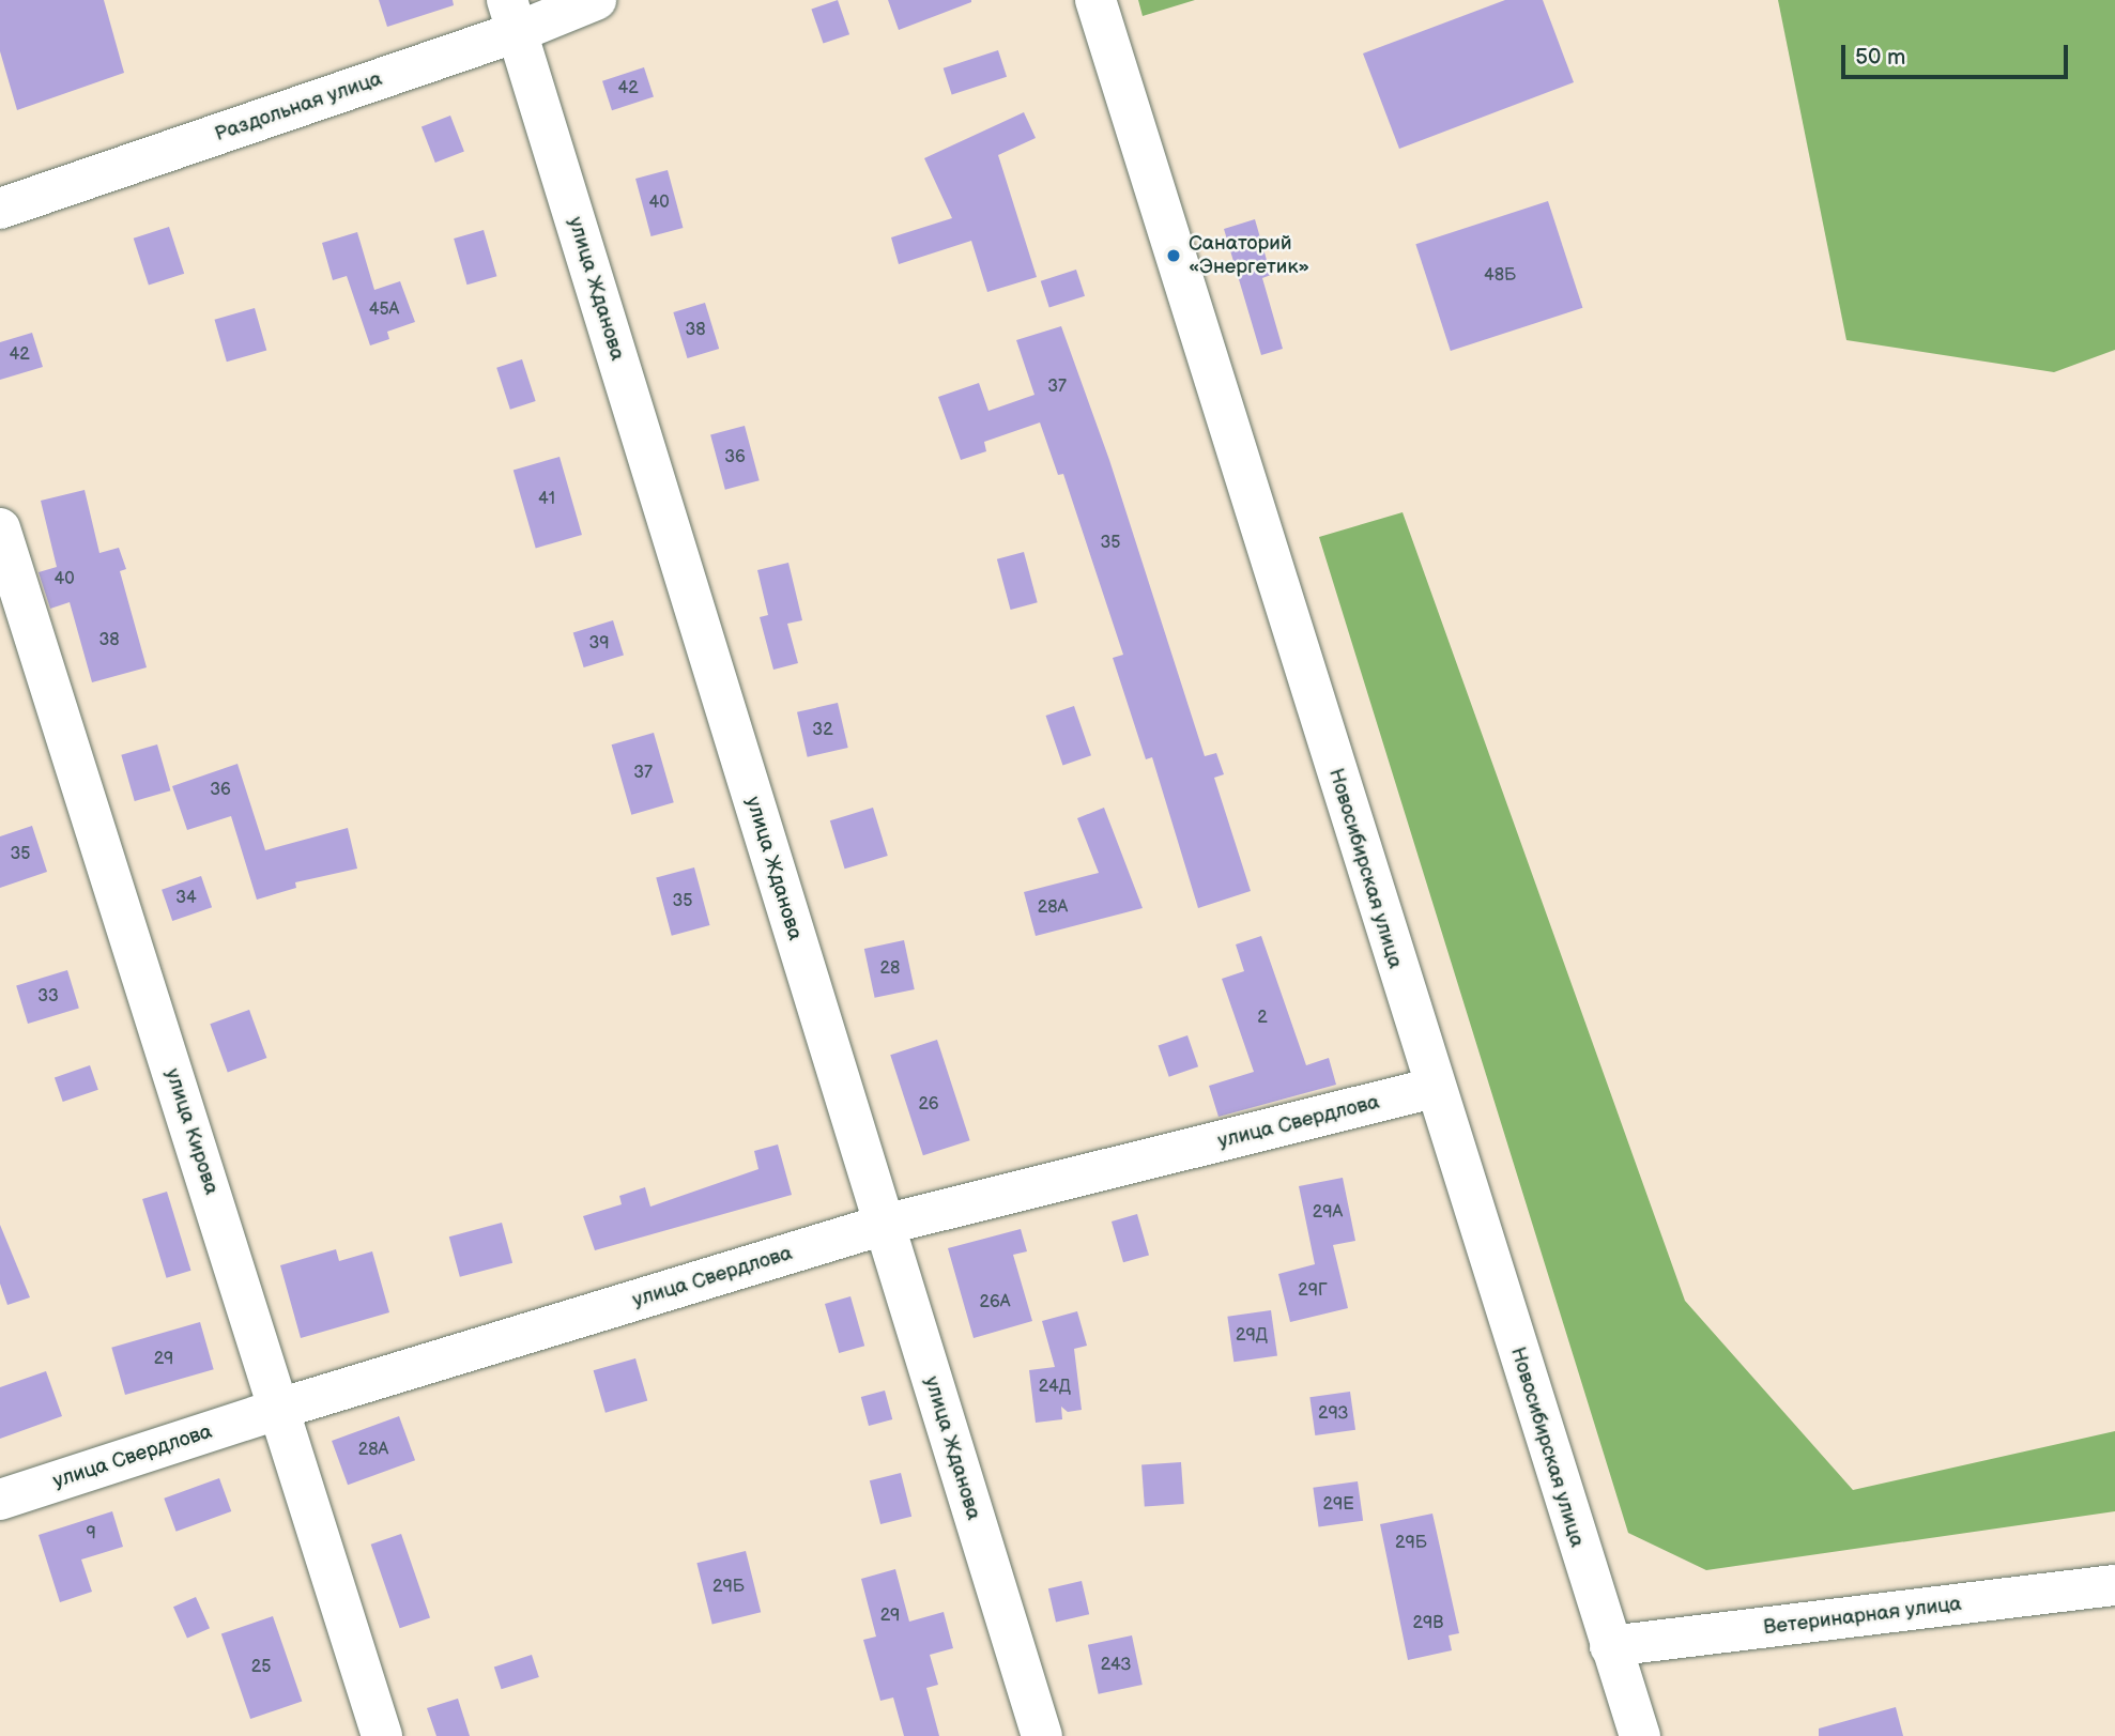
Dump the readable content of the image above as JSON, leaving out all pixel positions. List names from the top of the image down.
{
  "streets": {
    "street": [
      "Раздольная улица",
      "улица Жданова",
      "Новосибирская улица",
      "улица Свердлова",
      "улица Кирова",
      "Ветеринарная улица"
    ]
  },
  "crossings": [
    ["Раздольная улица", "улица Жданова"],
    ["улица Жданова", "улица Свердлова"],
    ["Новосибирская улица", "улица Свердлова"],
    ["Новосибирская улица", "Ветеринарная улица"],
    ["улица Свердлова", "улица Кирова"]
  ],
  "places": ["Санаторий «Энергетик»"],
  "house_numbers": [
    "42",
    "40",
    "48Б",
    "45А",
    "38",
    "42",
    "37",
    "36",
    "41",
    "35",
    "40",
    "38",
    "39",
    "32",
    "37",
    "36",
    "35",
    "34",
    "35",
    "28А",
    "28",
    "33",
    "2",
    "26",
    "29А",
    "29Г",
    "26А",
    "29Д",
    "29",
    "24Д",
    "29З",
    "28А",
    "29Е",
    "9",
    "29Б",
    "29Б",
    "29",
    "29В",
    "24З",
    "25"
  ],
  "scale_bar": "50 m"
}
